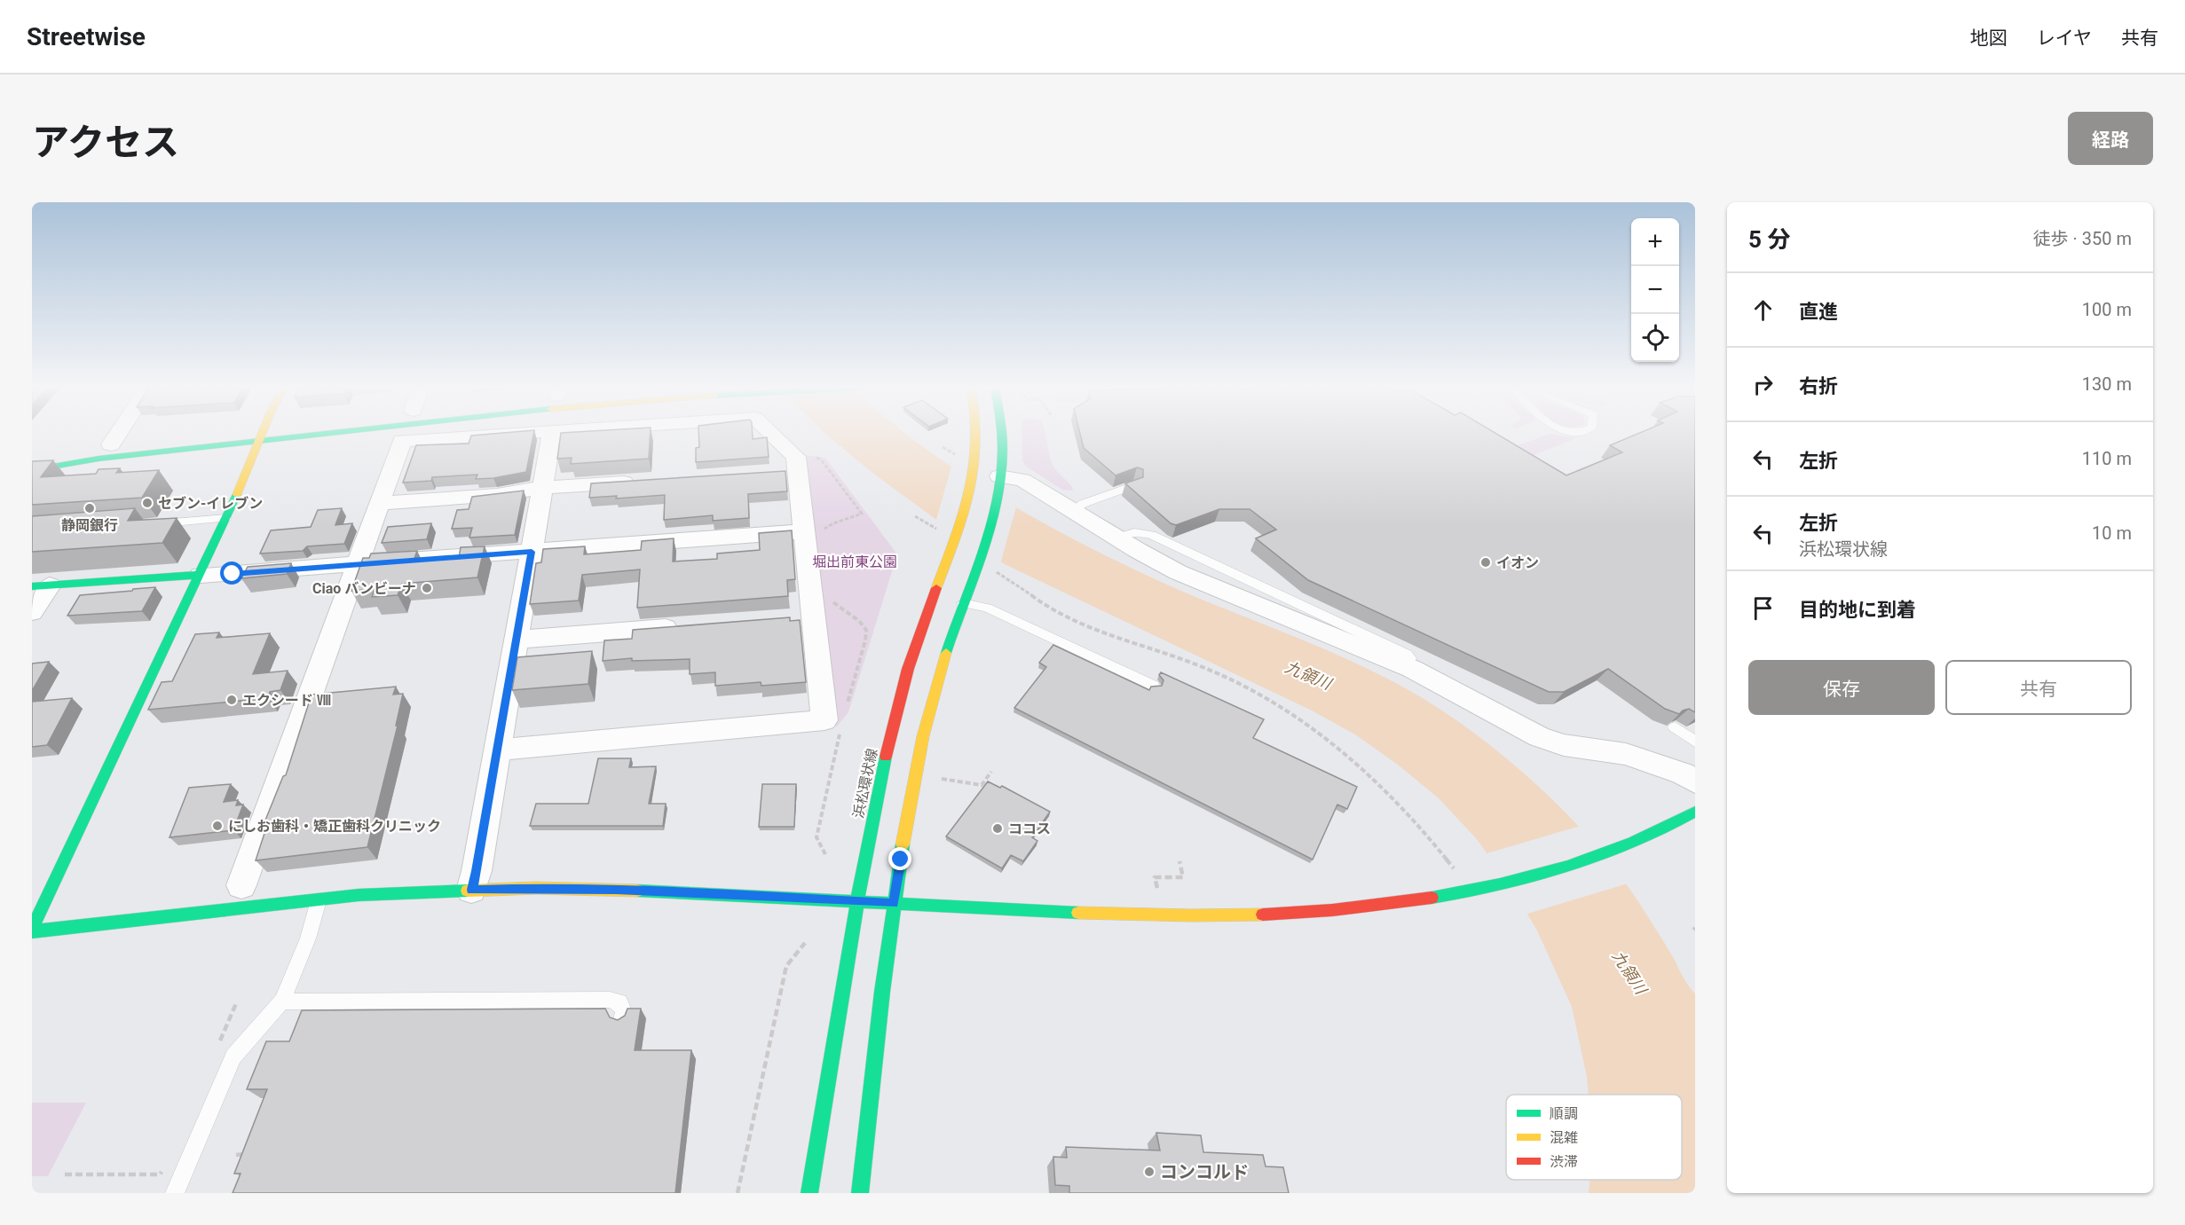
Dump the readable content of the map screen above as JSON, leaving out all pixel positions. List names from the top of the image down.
{
  "streets": {
    "main road": ["浜松環状線"]
  },
  "water": ["九領川"],
  "parks": ["堀出前東公園"],
  "places": [
    "セブン-イレブン",
    "静岡銀行",
    "イオン",
    "Ciao バンビーナ",
    "エクシード Ⅷ",
    "にしお歯科・矯正歯科クリニック",
    "ココス",
    "コンコルド"
  ],
  "legend": ["順調", "混雑", "渋滞"],
  "page": {
    "header": "Streetwise",
    "nav": ["地図", "レイヤ", "共有"],
    "title": "アクセス",
    "buttons": [
      "経路",
      ["保存", "共有"]
    ],
    "heading": ["5 分", "徒歩 · 350 m"],
    "map_buttons": ["+", "−"],
    "list": [
      ["直進", "100 m"],
      ["右折", "130 m"],
      ["左折", "110 m"],
      ["左折", "浜松環状線", "10 m"],
      "目的地に到着"
    ]
  }
}
